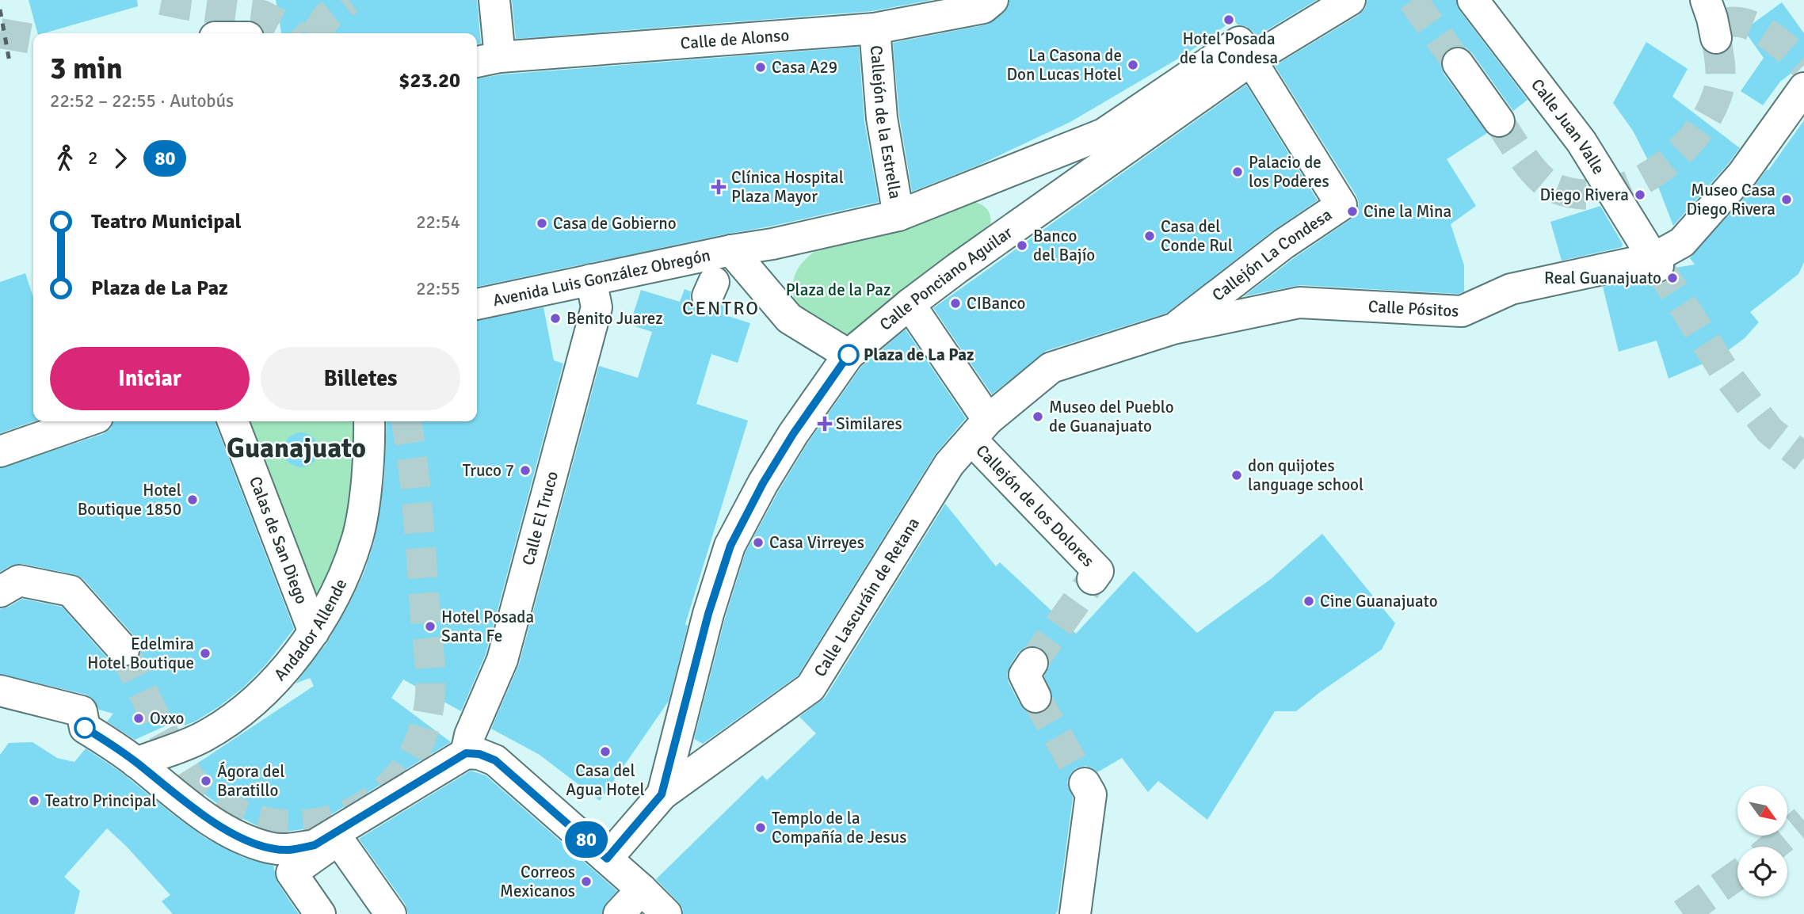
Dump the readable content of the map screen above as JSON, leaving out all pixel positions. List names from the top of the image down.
{
  "streets": {
    "street": [
      "Calle de Alonso",
      "Callejón de la Estrella",
      "Calle Juan Valle",
      "Callejón La Condesa",
      "Avenida Luis González Obregón",
      "Calle Ponciano Aguilar",
      "Calle Pósitos",
      "Callejón de los Dolores",
      "Calle El Truco",
      "Calas de San Diego",
      "Calle Lascuráin de Retana",
      "Andador Allende"
    ]
  },
  "crossings": [
    ["Calle de Alonso", "Callejón de la Estrella"],
    ["Calle Juan Valle", "Calle Pósitos"],
    ["Callejón La Condesa", "Calle Ponciano Aguilar"],
    ["Callejón La Condesa", "Calle Pósitos"],
    ["Avenida Luis González Obregón", "Calle El Truco"],
    ["Calle Ponciano Aguilar", "Callejón de los Dolores"],
    ["Calle Ponciano Aguilar", "Calle Lascuráin de Retana"],
    ["Calle Pósitos", "Callejón de los Dolores"],
    ["Calle Pósitos", "Calle Lascuráin de Retana"],
    ["Callejón de los Dolores", "Calle Lascuráin de Retana"],
    ["Calas de San Diego", "Andador Allende"]
  ],
  "districts": ["CENTRO", "Guanajuato"],
  "parks": ["Plaza de la Paz"],
  "places": {
    "other": [
      "Hotel Posada de la Condesa",
      "La Casona de Don Lucas Hotel",
      "Casa A29",
      "Palacio de los Poderes",
      "Diego Rivera",
      "Museo Casa Diego Rivera",
      "Cine la Mina",
      "Casa de Gobierno",
      "Casa del Conde Rul",
      "Banco del Bajío",
      "Real Guanajuato",
      "CIBanco",
      "Benito Juarez",
      "Plaza de La Paz",
      "Museo del Pueblo de Guanajuato",
      "Truco 7",
      "don quijotes language school",
      "Hotel Boutique 1850",
      "Casa Virreyes",
      "Cine Guanajuato",
      "Hotel Posada Santa Fe",
      "Edelmira Hotel Boutique",
      "Oxxo",
      "Casa del Agua Hotel",
      "Ágora del Baratillo",
      "Teatro Principal",
      "Templo de la Compañía de Jesus",
      "Correos Mexicanos"
    ],
    "health": ["Clínica Hospital Plaza Mayor", "Similares"]
  },
  "lines": ["bus line 80"],
  "north": "bottom right",
  "page": {
    "on_map": "80",
    "heading": ["3 min", "22:52 – 22:55 · Autobús", "$23.20"],
    "legs": ["2", "80"],
    "list": [
      {
        "name": "Teatro Municipal",
        "value": "22:54"
      },
      {
        "name": "Plaza de La Paz",
        "value": "22:55"
      }
    ],
    "buttons": ["Iniciar", "Billetes"]
  }
}
